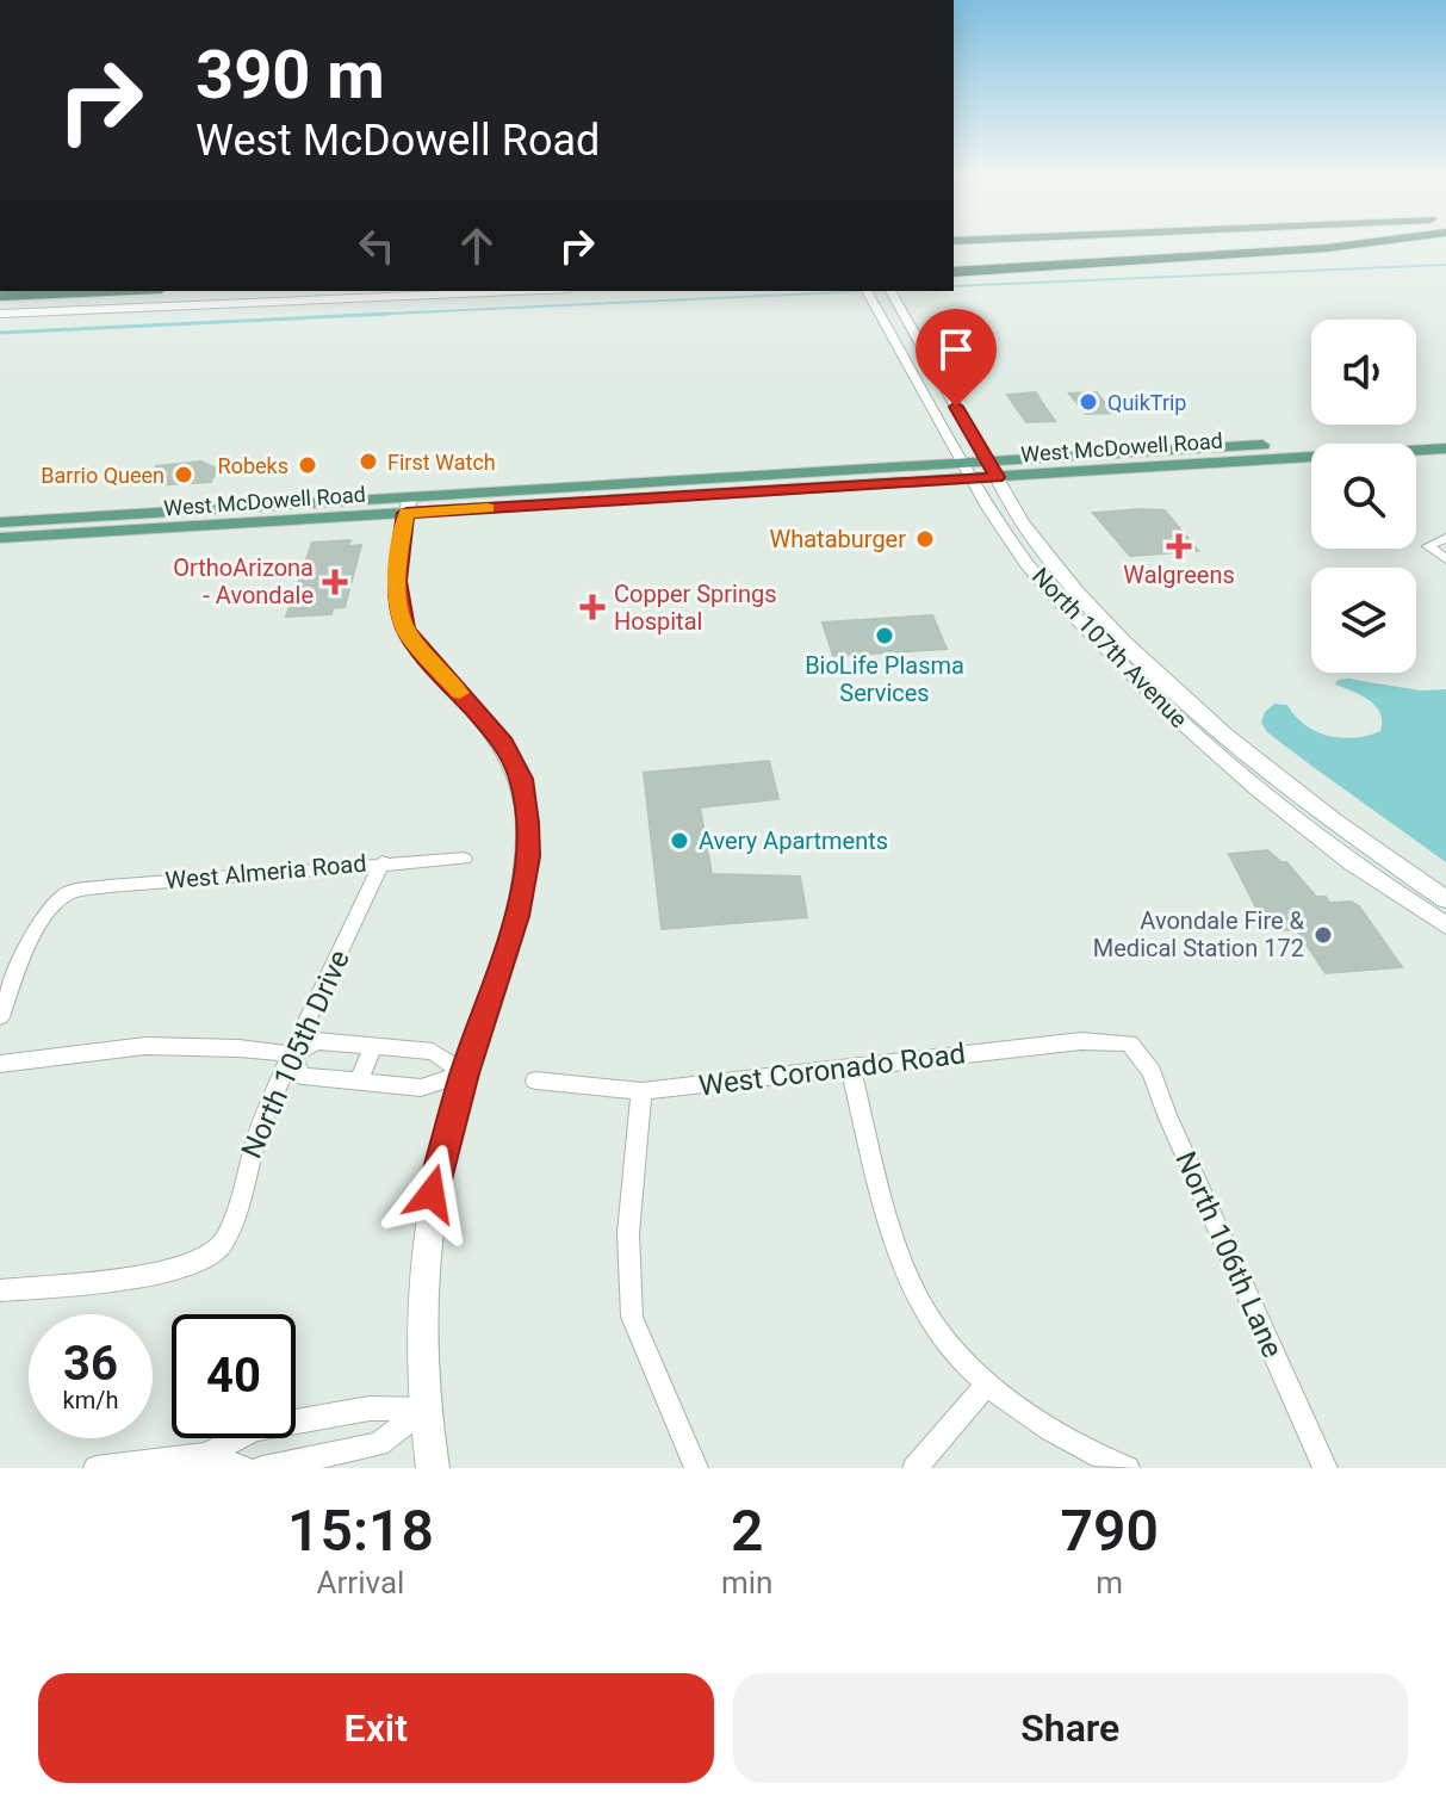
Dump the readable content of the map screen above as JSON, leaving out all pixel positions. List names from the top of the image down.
{
  "streets": {
    "main road": ["West McDowell Road", "North 107th Avenue"],
    "street": [
      "West Almeria Road",
      "North 105th Drive",
      "West Coronado Road",
      "North 106th Lane"
    ]
  },
  "crossings": [
    ["West McDowell Road", "North 107th Avenue"],
    ["West Almeria Road", "North 105th Drive"],
    ["West Coronado Road", "North 106th Lane"]
  ],
  "places": {
    "other": [
      "QuikTrip",
      "First Watch",
      "Robeks",
      "Barrio Queen",
      "Whataburger",
      "BioLife Plasma Services",
      "Avery Apartments",
      "Avondale Fire & Medical Station 172"
    ],
    "health": ["Walgreens", "OrthoArizona - Avondale", "Copper Springs Hospital"]
  },
  "page": {
    "turn": ["390 m", "West McDowell Road"],
    "speed": "36 km/h",
    "limit": "40",
    "eta": [
      "15:18",
      "Arrival",
      "2",
      "min",
      "790",
      "m"
    ],
    "buttons": ["Exit", "Share"]
  }
}
